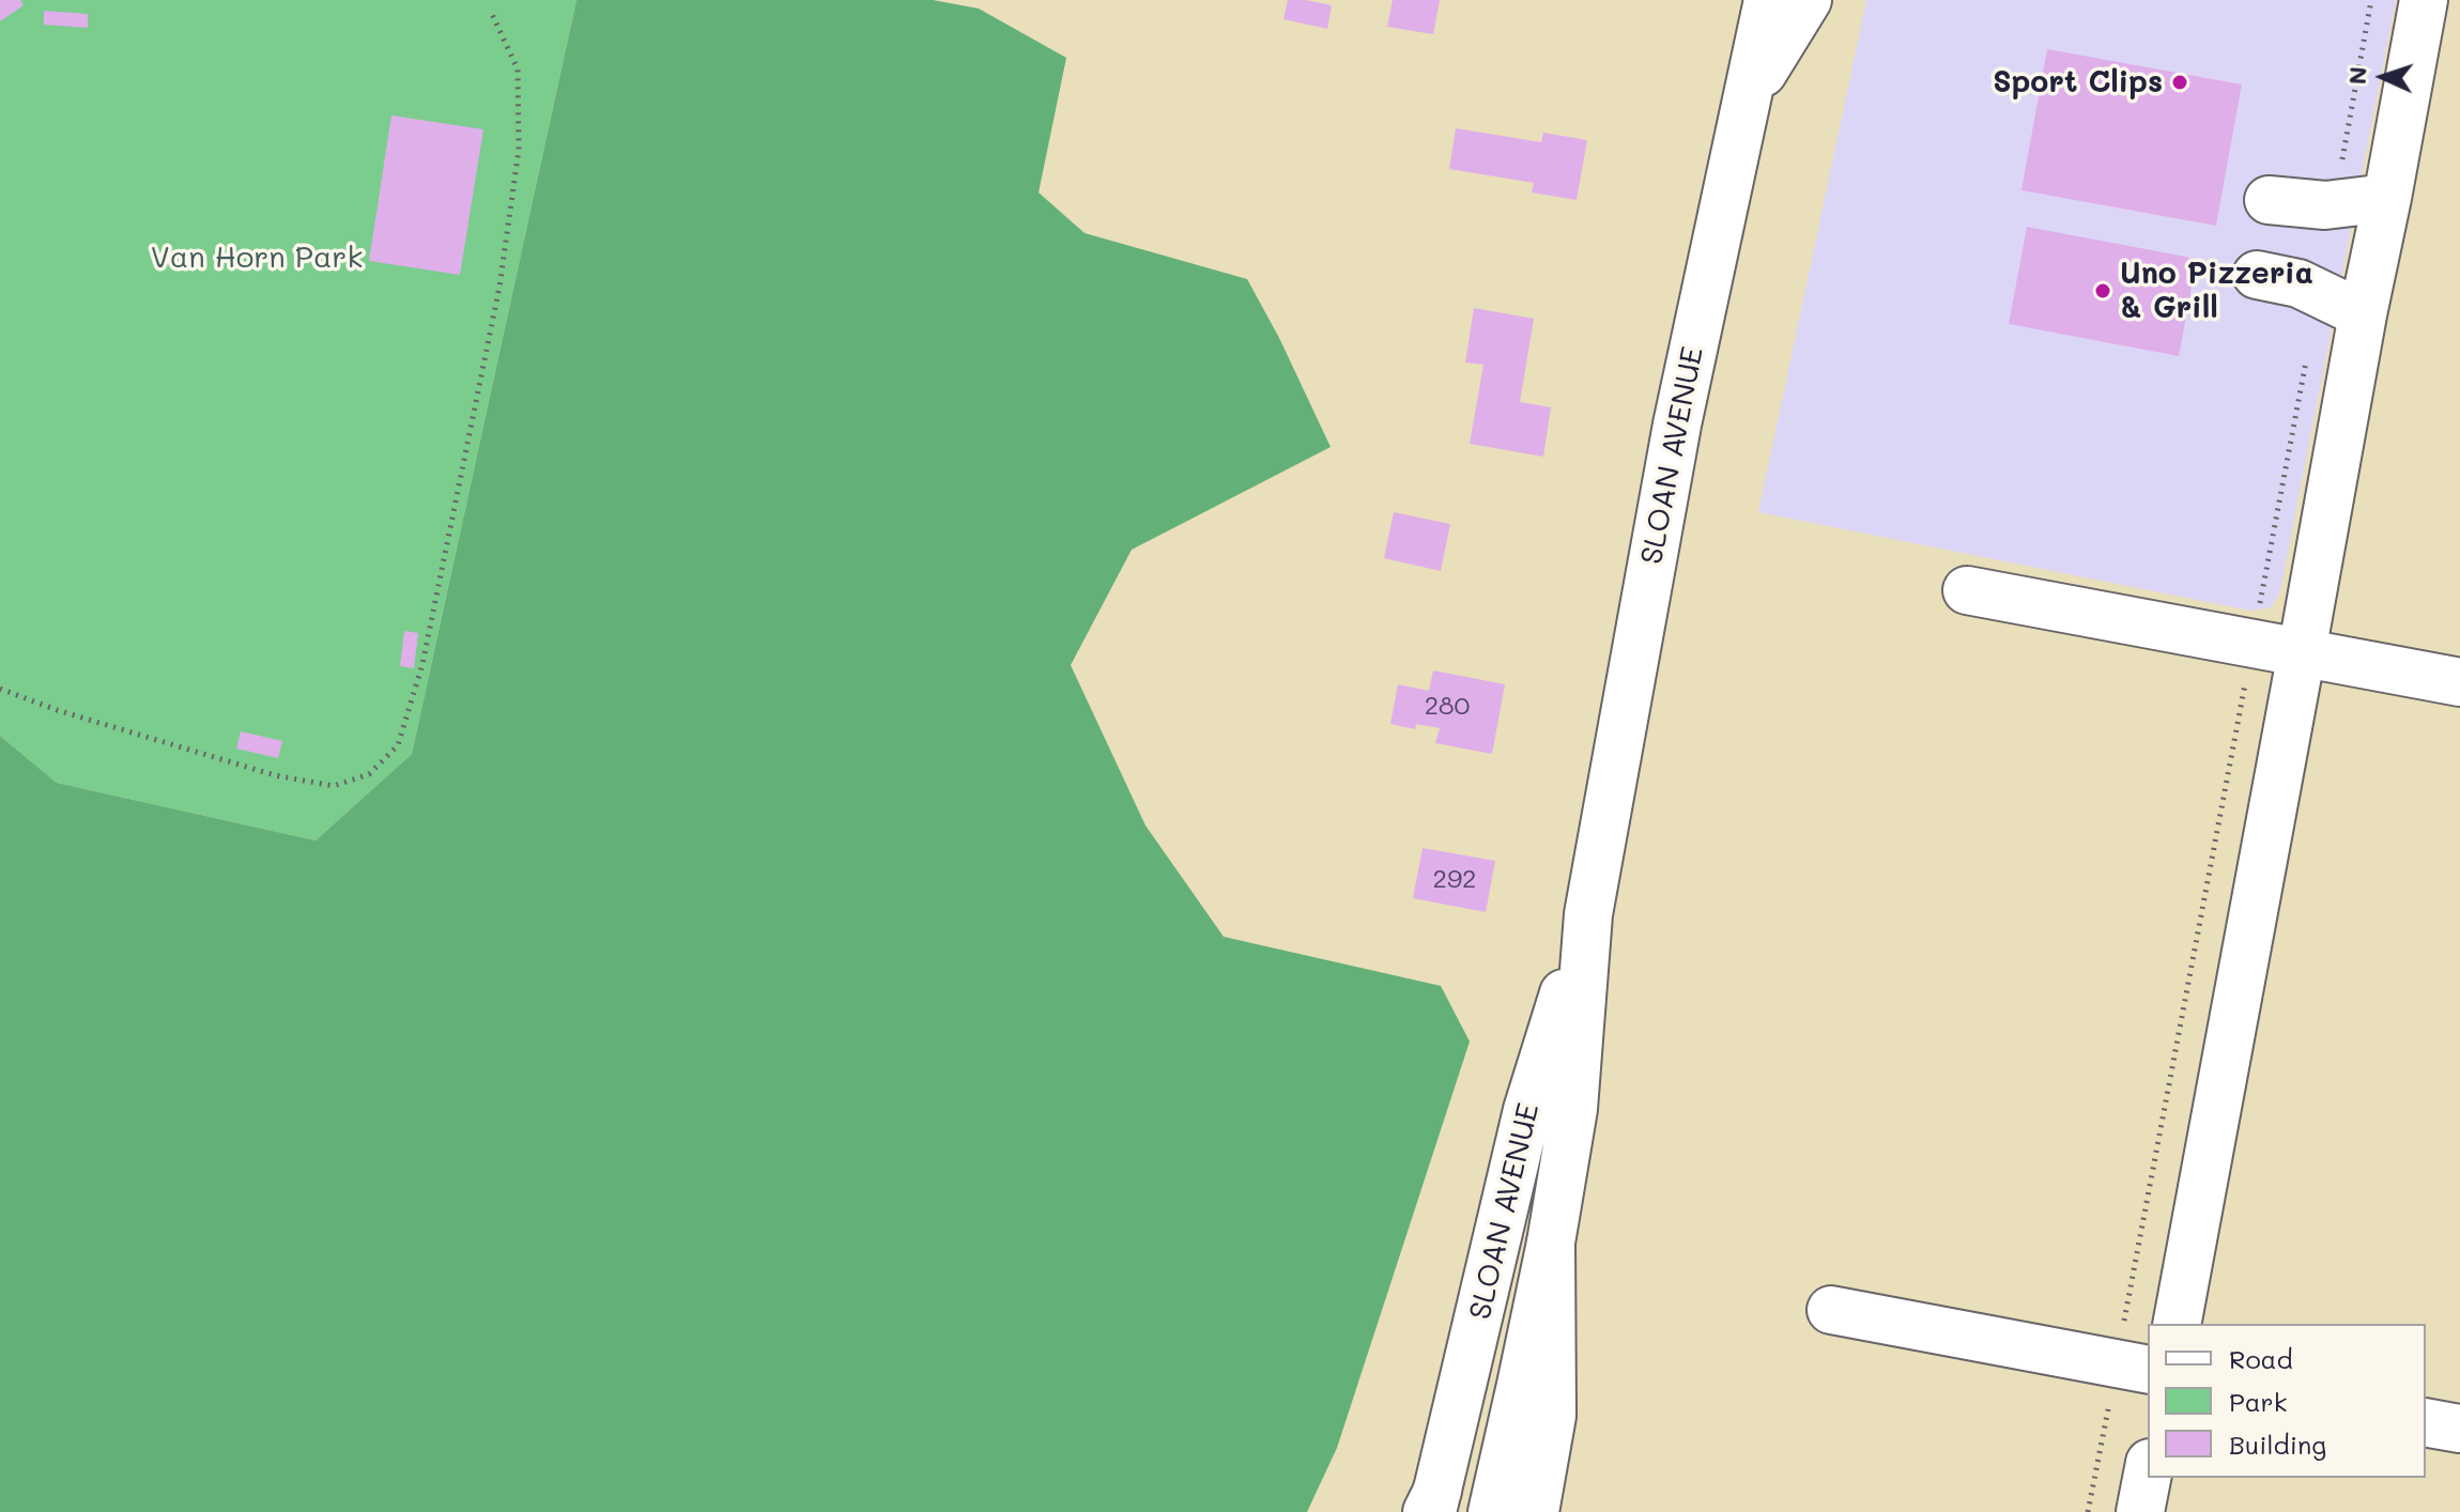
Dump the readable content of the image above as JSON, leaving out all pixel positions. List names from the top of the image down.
{
  "streets": {
    "main road": ["SLOAN AVENUE"]
  },
  "parks": ["Van Horn Park"],
  "places": ["Sport Clips", "Uno Pizzeria & Grill"],
  "house_numbers": ["280", "292"],
  "legend": ["Road", "Park", "Building"],
  "north": "left"
}
